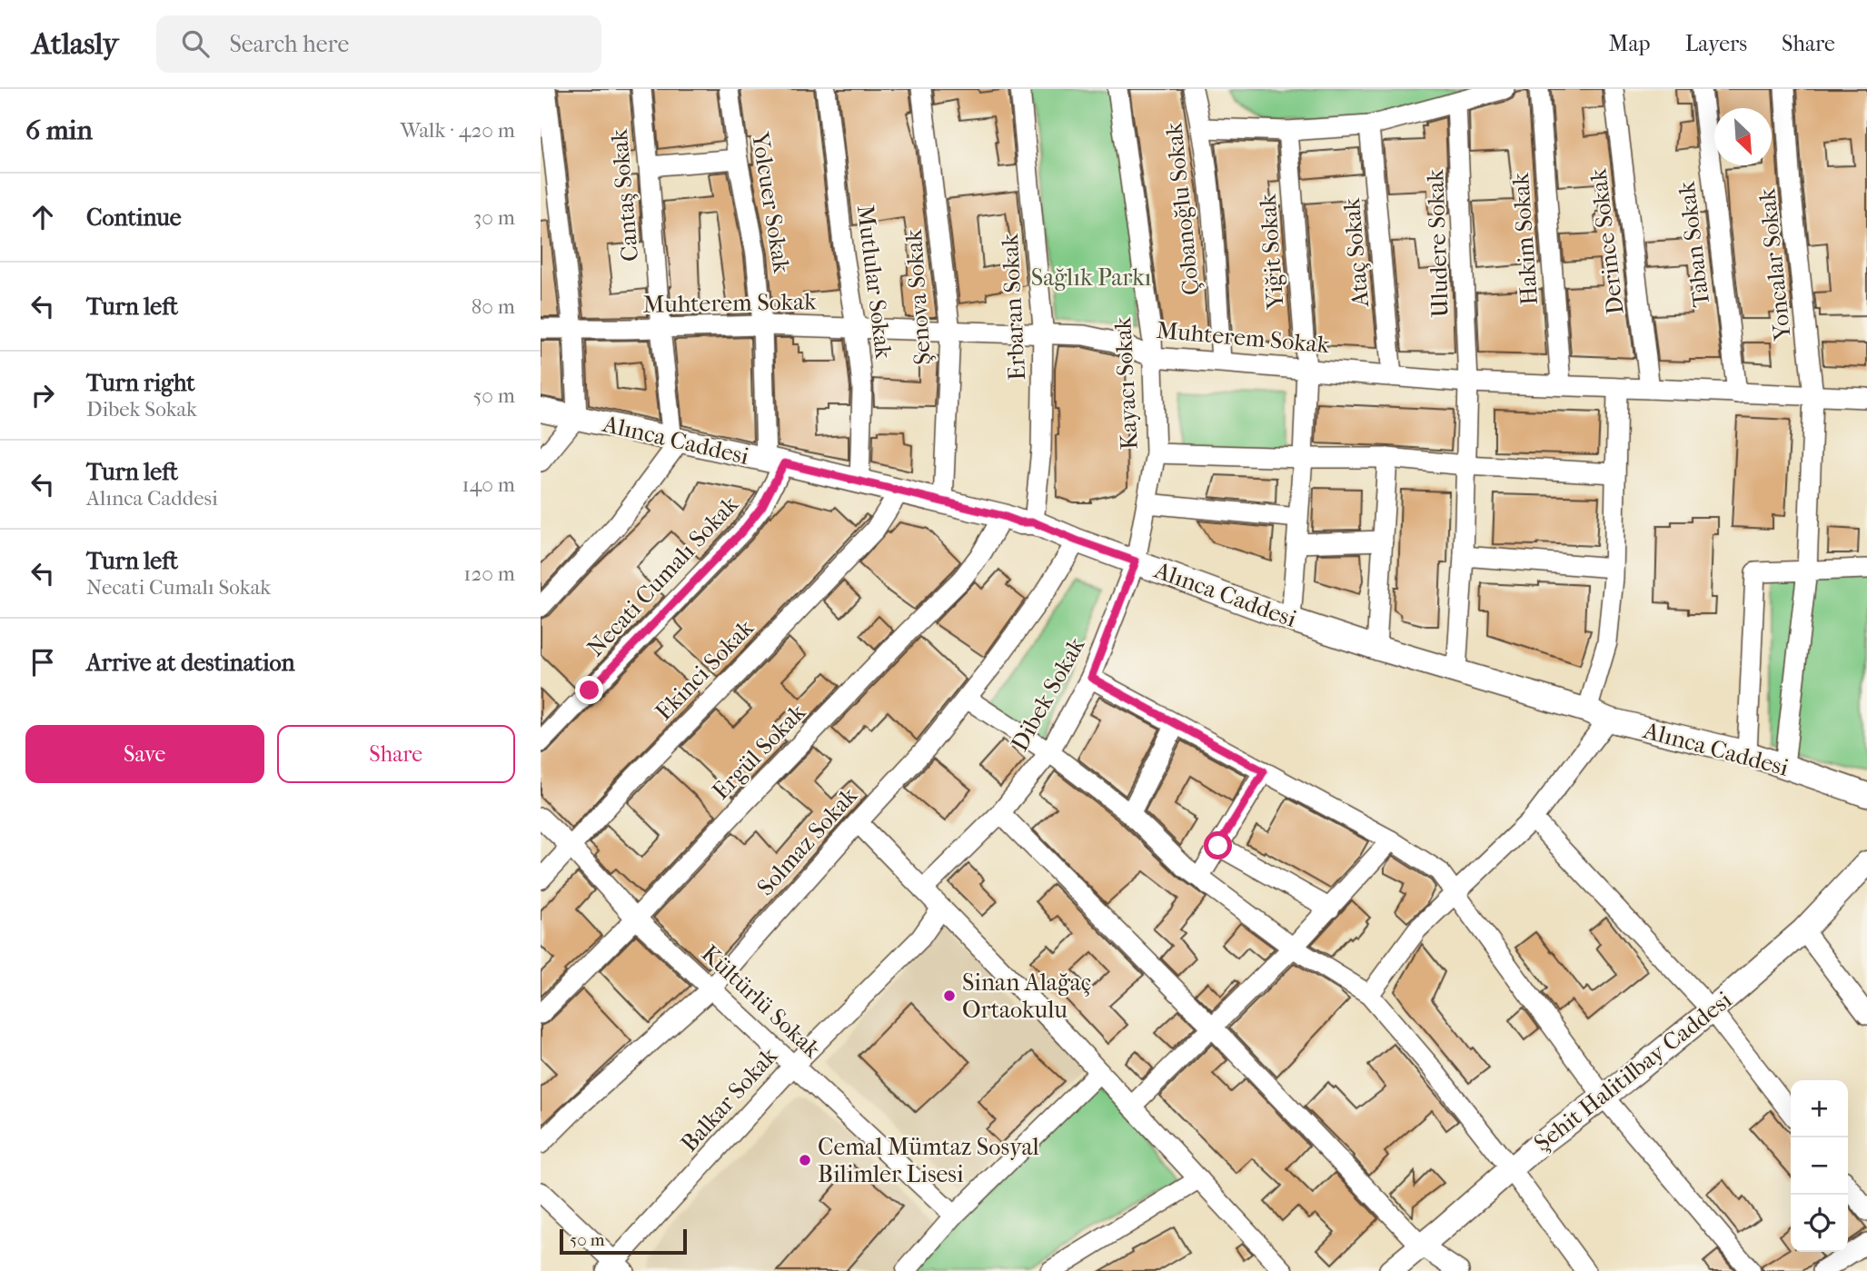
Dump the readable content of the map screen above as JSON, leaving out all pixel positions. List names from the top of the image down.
{
  "streets": {
    "main road": ["Alınca Caddesi", "Şehit Halitilbay Caddesi"],
    "street": [
      "Cantaş Sokak",
      "Yolcuer Sokak",
      "Çobanoğlu Sokak",
      "Hakim Sokak",
      "Derince Sokak",
      "Uludere Sokak",
      "Taban Sokak",
      "Yiğit Sokak",
      "Ataç Sokak",
      "Yoncalar Sokak",
      "Mutlular Sokak",
      "Şenova Sokak",
      "Muhterem Sokak",
      "Erbaran Sokak",
      "Kayacı Sokak",
      "Necati Cumalı Sokak",
      "Ekinci Sokak",
      "Dibek Sokak",
      "Ergül Sokak",
      "Solmaz Sokak",
      "Kültürlü Sokak",
      "Balkar Sokak"
    ]
  },
  "crossings": [
    ["Cantaş Sokak", "Muhterem Sokak"],
    ["Cantaş Sokak", "Alınca Caddesi"],
    ["Yolcuer Sokak", "Muhterem Sokak"],
    ["Yolcuer Sokak", "Alınca Caddesi"],
    ["Yolcuer Sokak", "Necati Cumalı Sokak"],
    ["Çobanoğlu Sokak", "Muhterem Sokak"],
    ["Hakim Sokak", "Muhterem Sokak"],
    ["Derince Sokak", "Muhterem Sokak"],
    ["Uludere Sokak", "Muhterem Sokak"],
    ["Uludere Sokak", "Alınca Caddesi"],
    ["Taban Sokak", "Muhterem Sokak"],
    ["Yiğit Sokak", "Muhterem Sokak"],
    ["Yiğit Sokak", "Alınca Caddesi"],
    ["Ataç Sokak", "Muhterem Sokak"],
    ["Yoncalar Sokak", "Muhterem Sokak"],
    ["Yoncalar Sokak", "Alınca Caddesi"],
    ["Mutlular Sokak", "Muhterem Sokak"],
    ["Mutlular Sokak", "Alınca Caddesi"],
    ["Şenova Sokak", "Muhterem Sokak"],
    ["Şenova Sokak", "Alınca Caddesi"],
    ["Muhterem Sokak", "Erbaran Sokak"],
    ["Muhterem Sokak", "Kayacı Sokak"],
    ["Erbaran Sokak", "Alınca Caddesi"],
    ["Kayacı Sokak", "Alınca Caddesi"],
    ["Kayacı Sokak", "Dibek Sokak"],
    ["Alınca Caddesi", "Necati Cumalı Sokak"],
    ["Alınca Caddesi", "Ekinci Sokak"],
    ["Alınca Caddesi", "Dibek Sokak"],
    ["Alınca Caddesi", "Ergül Sokak"],
    ["Alınca Caddesi", "Solmaz Sokak"],
    ["Ekinci Sokak", "Kültürlü Sokak"],
    ["Ergül Sokak", "Kültürlü Sokak"],
    ["Solmaz Sokak", "Kültürlü Sokak"],
    ["Kültürlü Sokak", "Balkar Sokak"]
  ],
  "parks": ["Sağlık Parkı"],
  "places": ["Sinan Alağaç Ortaokulu", "Cemal Mümtaz Sosyal Bilimler Lisesi"],
  "scale_bar": "50 m",
  "north": "bottom right",
  "page": {
    "header": "Atlasly",
    "search": "Search here",
    "nav": ["Map", "Layers", "Share"],
    "heading": ["6 min", "Walk · 420 m"],
    "list": [
      ["Continue", "30 m"],
      ["Turn left", "80 m"],
      ["Turn right", "Dibek Sokak", "50 m"],
      ["Turn left", "Alınca Caddesi", "140 m"],
      ["Turn left", "Necati Cumalı Sokak", "120 m"],
      "Arrive at destination"
    ],
    "buttons": ["Save", "Share"],
    "map_buttons": ["+", "−"],
    "scale": "50 m"
  }
}
